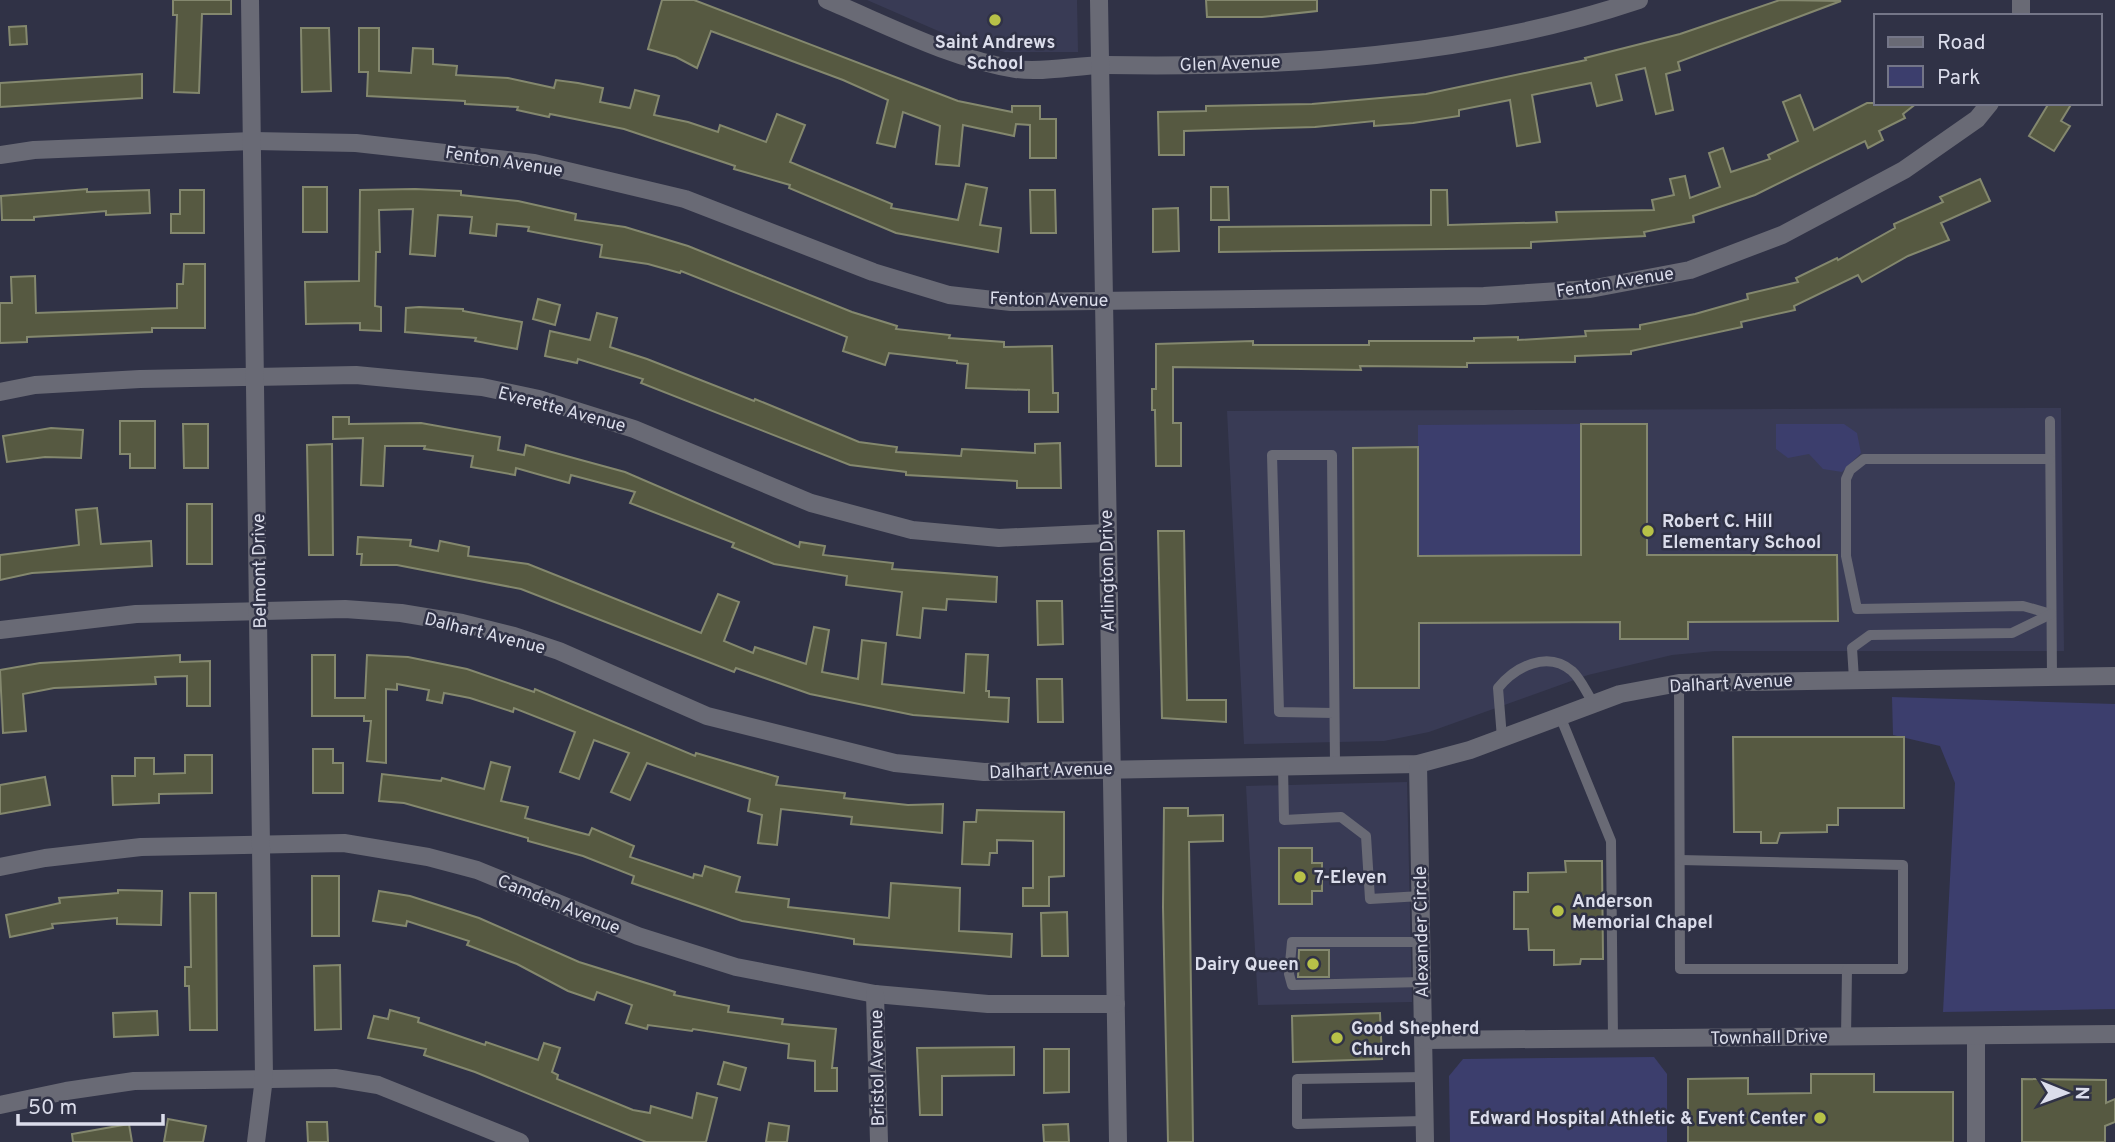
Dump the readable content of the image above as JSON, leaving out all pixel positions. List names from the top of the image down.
{
  "streets": {
    "street": [
      "Glen Avenue",
      "Fenton Avenue",
      "Everette Avenue",
      "Belmont Drive",
      "Arlington Drive",
      "Dalhart Avenue",
      "Camden Avenue",
      "Alexander Circle",
      "Townhall Drive",
      "Bristol Avenue"
    ]
  },
  "crossings": [
    ["Glen Avenue", "Arlington Drive"],
    ["Fenton Avenue", "Belmont Drive"],
    ["Fenton Avenue", "Arlington Drive"],
    ["Everette Avenue", "Belmont Drive"],
    ["Everette Avenue", "Arlington Drive"],
    ["Belmont Drive", "Dalhart Avenue"],
    ["Belmont Drive", "Camden Avenue"],
    ["Arlington Drive", "Dalhart Avenue"],
    ["Arlington Drive", "Camden Avenue"],
    ["Dalhart Avenue", "Alexander Circle"],
    ["Camden Avenue", "Bristol Avenue"],
    ["Alexander Circle", "Townhall Drive"]
  ],
  "places": [
    "Saint Andrews School",
    "Robert C. Hill Elementary School",
    "7-Eleven",
    "Anderson Memorial Chapel",
    "Dairy Queen",
    "Good Shepherd Church",
    "Edward Hospital Athletic & Event Center"
  ],
  "legend": ["Road", "Park"],
  "scale_bar": "50 m",
  "north": "right"
}
